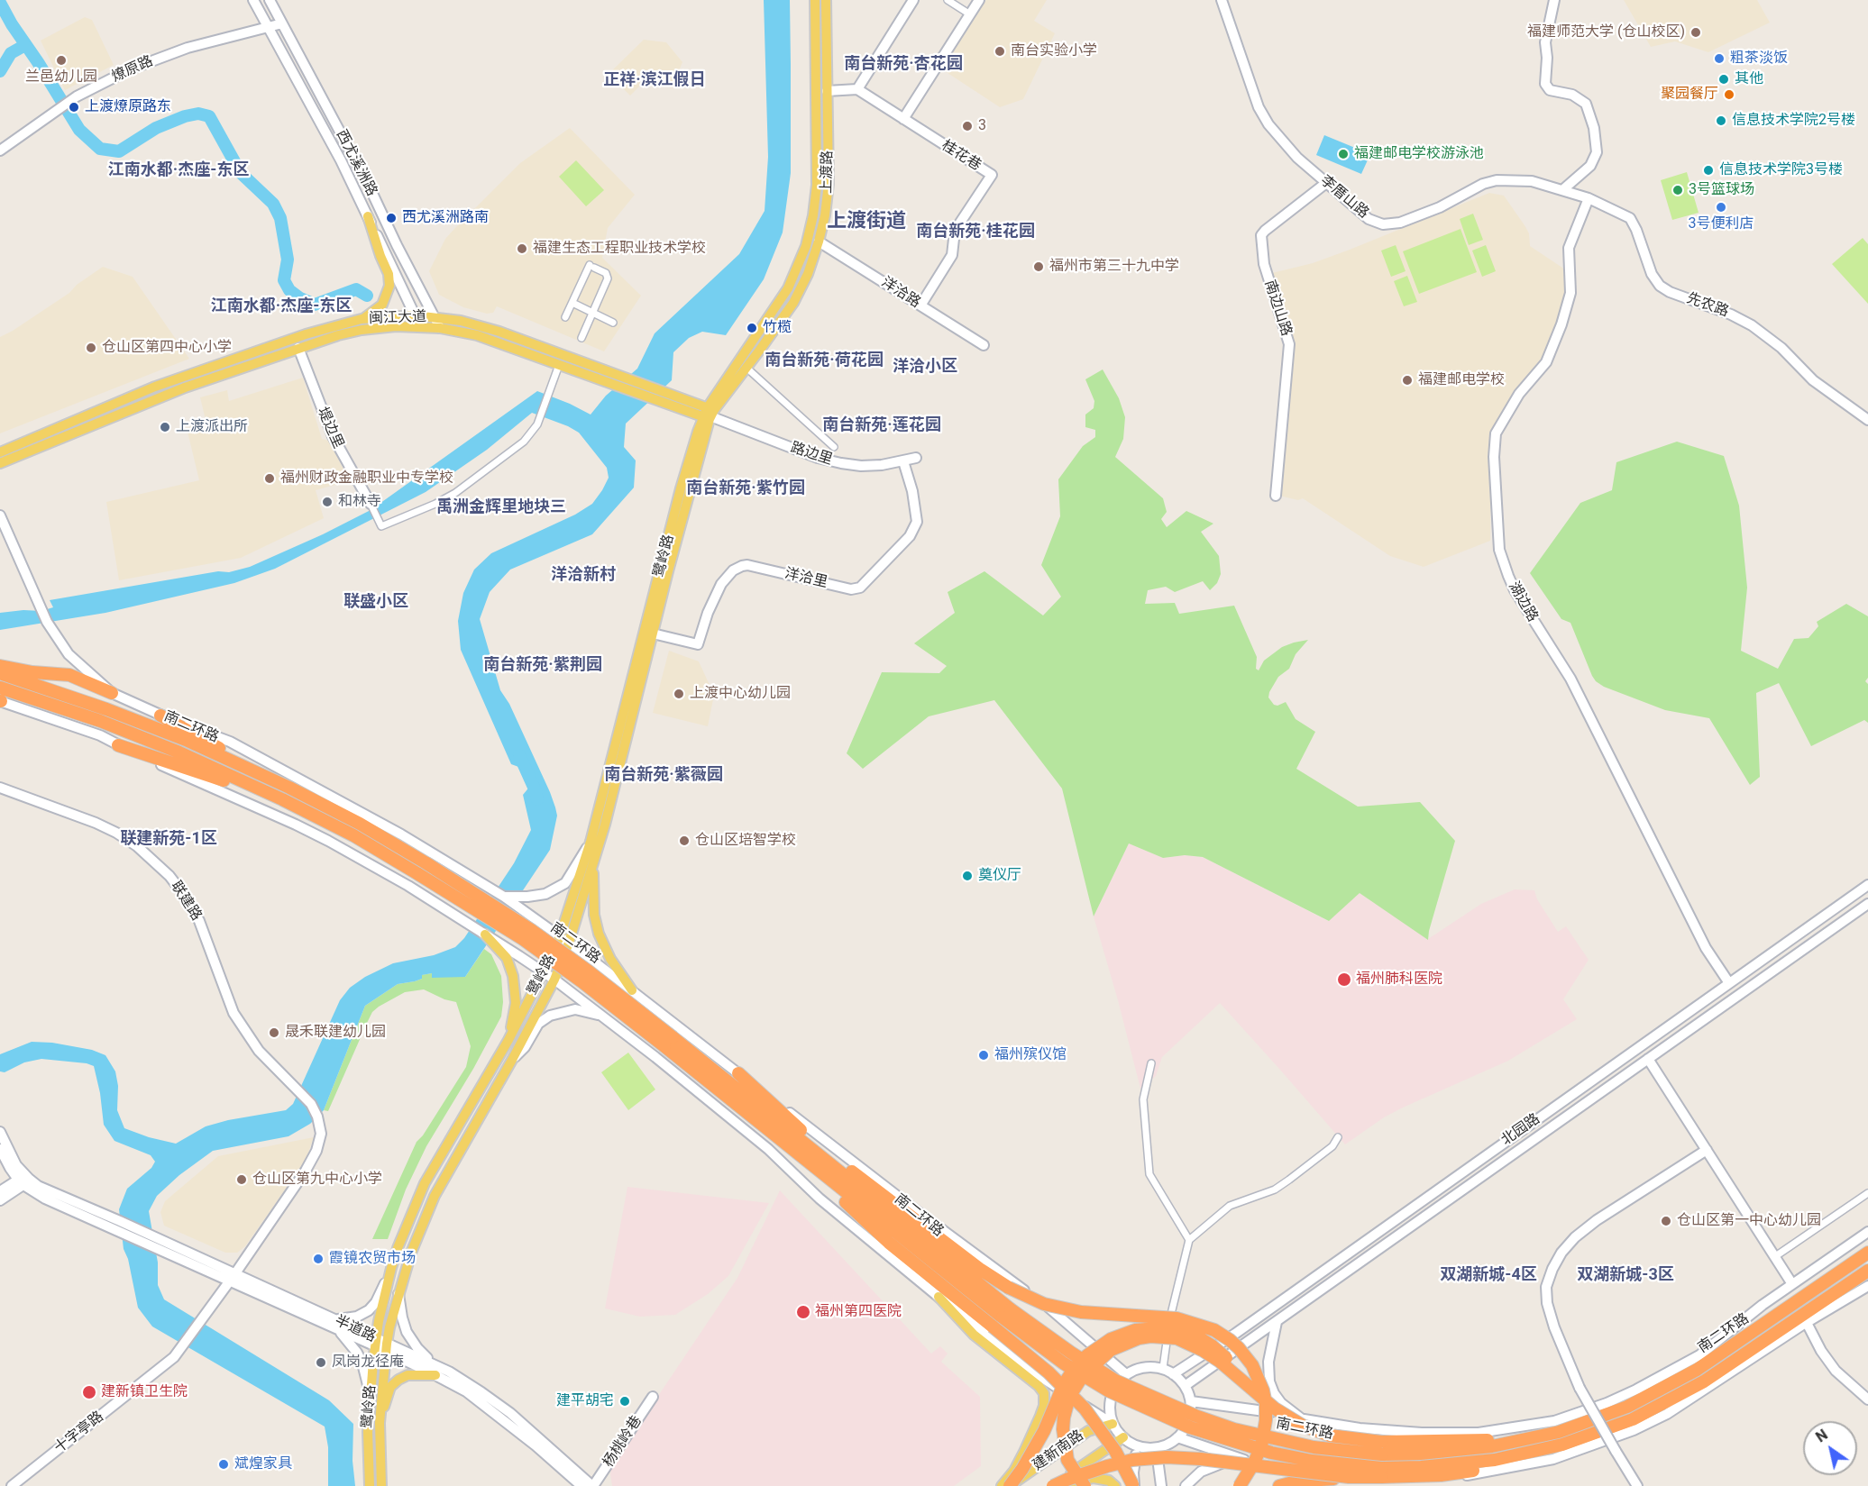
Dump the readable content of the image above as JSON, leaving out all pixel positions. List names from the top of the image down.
{
  "streets": {
    "highway": ["南二环路"],
    "main road": [
      "燎原路",
      "桂花巷",
      "西尤溪洲路",
      "上渡路",
      "李厝山路",
      "洋洽路",
      "先农路",
      "南边山路",
      "闽江大道",
      "堤边里",
      "路边里",
      "鹭岭路",
      "洋洽里",
      "湖边路",
      "联建路",
      "北园路",
      "半道路",
      "十字亭路",
      "杨桃岭巷",
      "建新南路"
    ]
  },
  "crossings": [
    ["燎原路", "西尤溪洲路"],
    ["桂花巷", "洋洽路"],
    ["西尤溪洲路", "闽江大道"],
    ["上渡路", "洋洽路"],
    ["上渡路", "闽江大道"],
    ["上渡路", "路边里"],
    ["上渡路", "鹭岭路"],
    ["李厝山路", "先农路"],
    ["李厝山路", "南边山路"],
    ["先农路", "湖边路"],
    ["闽江大道", "堤边里"],
    ["闽江大道", "路边里"],
    ["闽江大道", "鹭岭路"],
    ["路边里", "鹭岭路"],
    ["路边里", "洋洽里"],
    ["鹭岭路", "洋洽里"],
    ["鹭岭路", "半道路"],
    ["湖边路", "北园路"],
    ["联建路", "半道路"],
    ["联建路", "十字亭路"],
    ["北园路", "建新南路"],
    ["半道路", "十字亭路"],
    ["半道路", "杨桃岭巷"]
  ],
  "districts": [
    "南台新苑·杏花园",
    "正祥·滨江假日",
    "江南水都·杰座-东区",
    "上渡街道",
    "南台新苑·桂花园",
    "江南水都·杰座-东区",
    "南台新苑·荷花园",
    "洋洽小区",
    "南台新苑·莲花园",
    "南台新苑·紫竹园",
    "禹洲金辉里地块三",
    "洋洽新村",
    "联盛小区",
    "南台新苑·紫荆园",
    "南台新苑·紫薇园",
    "联建新苑-1区",
    "双湖新城-4区",
    "双湖新城-3区"
  ],
  "places": [
    "福建师范大学 (仓山校区)",
    "南台实验小学",
    "粗茶淡饭",
    "兰邑幼儿园",
    "其他",
    "聚园餐厅",
    "上渡燎原路东",
    "信息技术学院2号楼",
    "3",
    "福建邮电学校游泳池",
    "信息技术学院3号楼",
    "3号篮球场",
    "3号便利店",
    "西尤溪洲路南",
    "福建生态工程职业技术学校",
    "福州市第三十九中学",
    "竹榄",
    "仓山区第四中心小学",
    "福建邮电学校",
    "上渡派出所",
    "福州财政金融职业中专学校",
    "和林寺",
    "上渡中心幼儿园",
    "仓山区培智学校",
    "奠仪厅",
    "福州肺科医院",
    "晟禾联建幼儿园",
    "福州殡仪馆",
    "仓山区第九中心小学",
    "仓山区第一中心幼儿园",
    "霞镜农贸市场",
    "福州第四医院",
    "凤岗龙径庵",
    "建新镇卫生院",
    "建平胡宅",
    "斌煌家具"
  ],
  "north": "top left"
}
